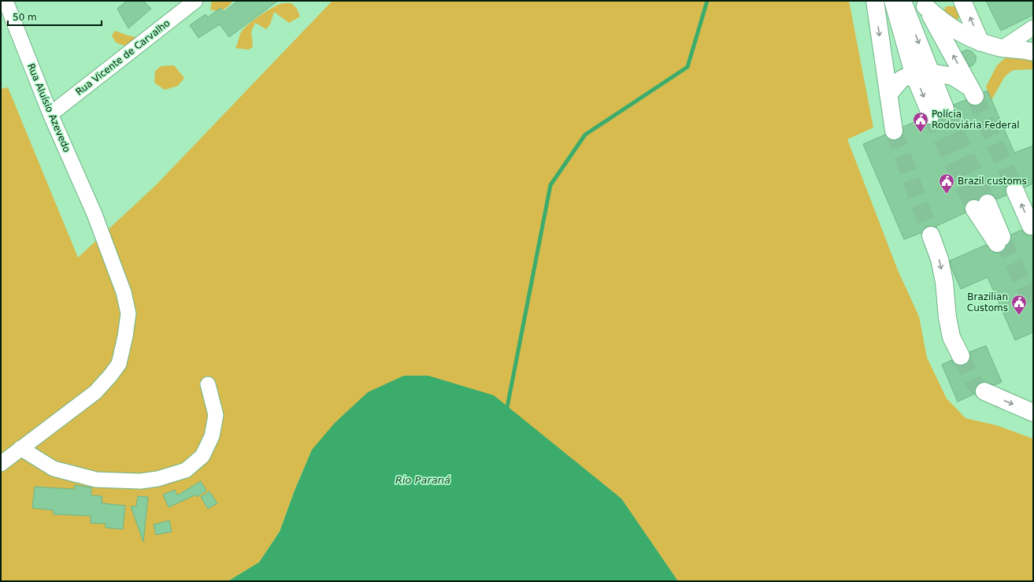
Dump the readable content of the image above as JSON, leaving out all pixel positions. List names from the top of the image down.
{
  "streets": {
    "street": ["Rua Vicente de Carvalho", "Rua Aluísio Azevedo"]
  },
  "crossings": [
    ["Rua Vicente de Carvalho", "Rua Aluísio Azevedo"]
  ],
  "water": ["Rio Paraná"],
  "places": {
    "public building": ["Polícia Rodoviária Federal", "Brazil customs", "Brazilian Customs"]
  },
  "scale_bar": "50 m"
}
